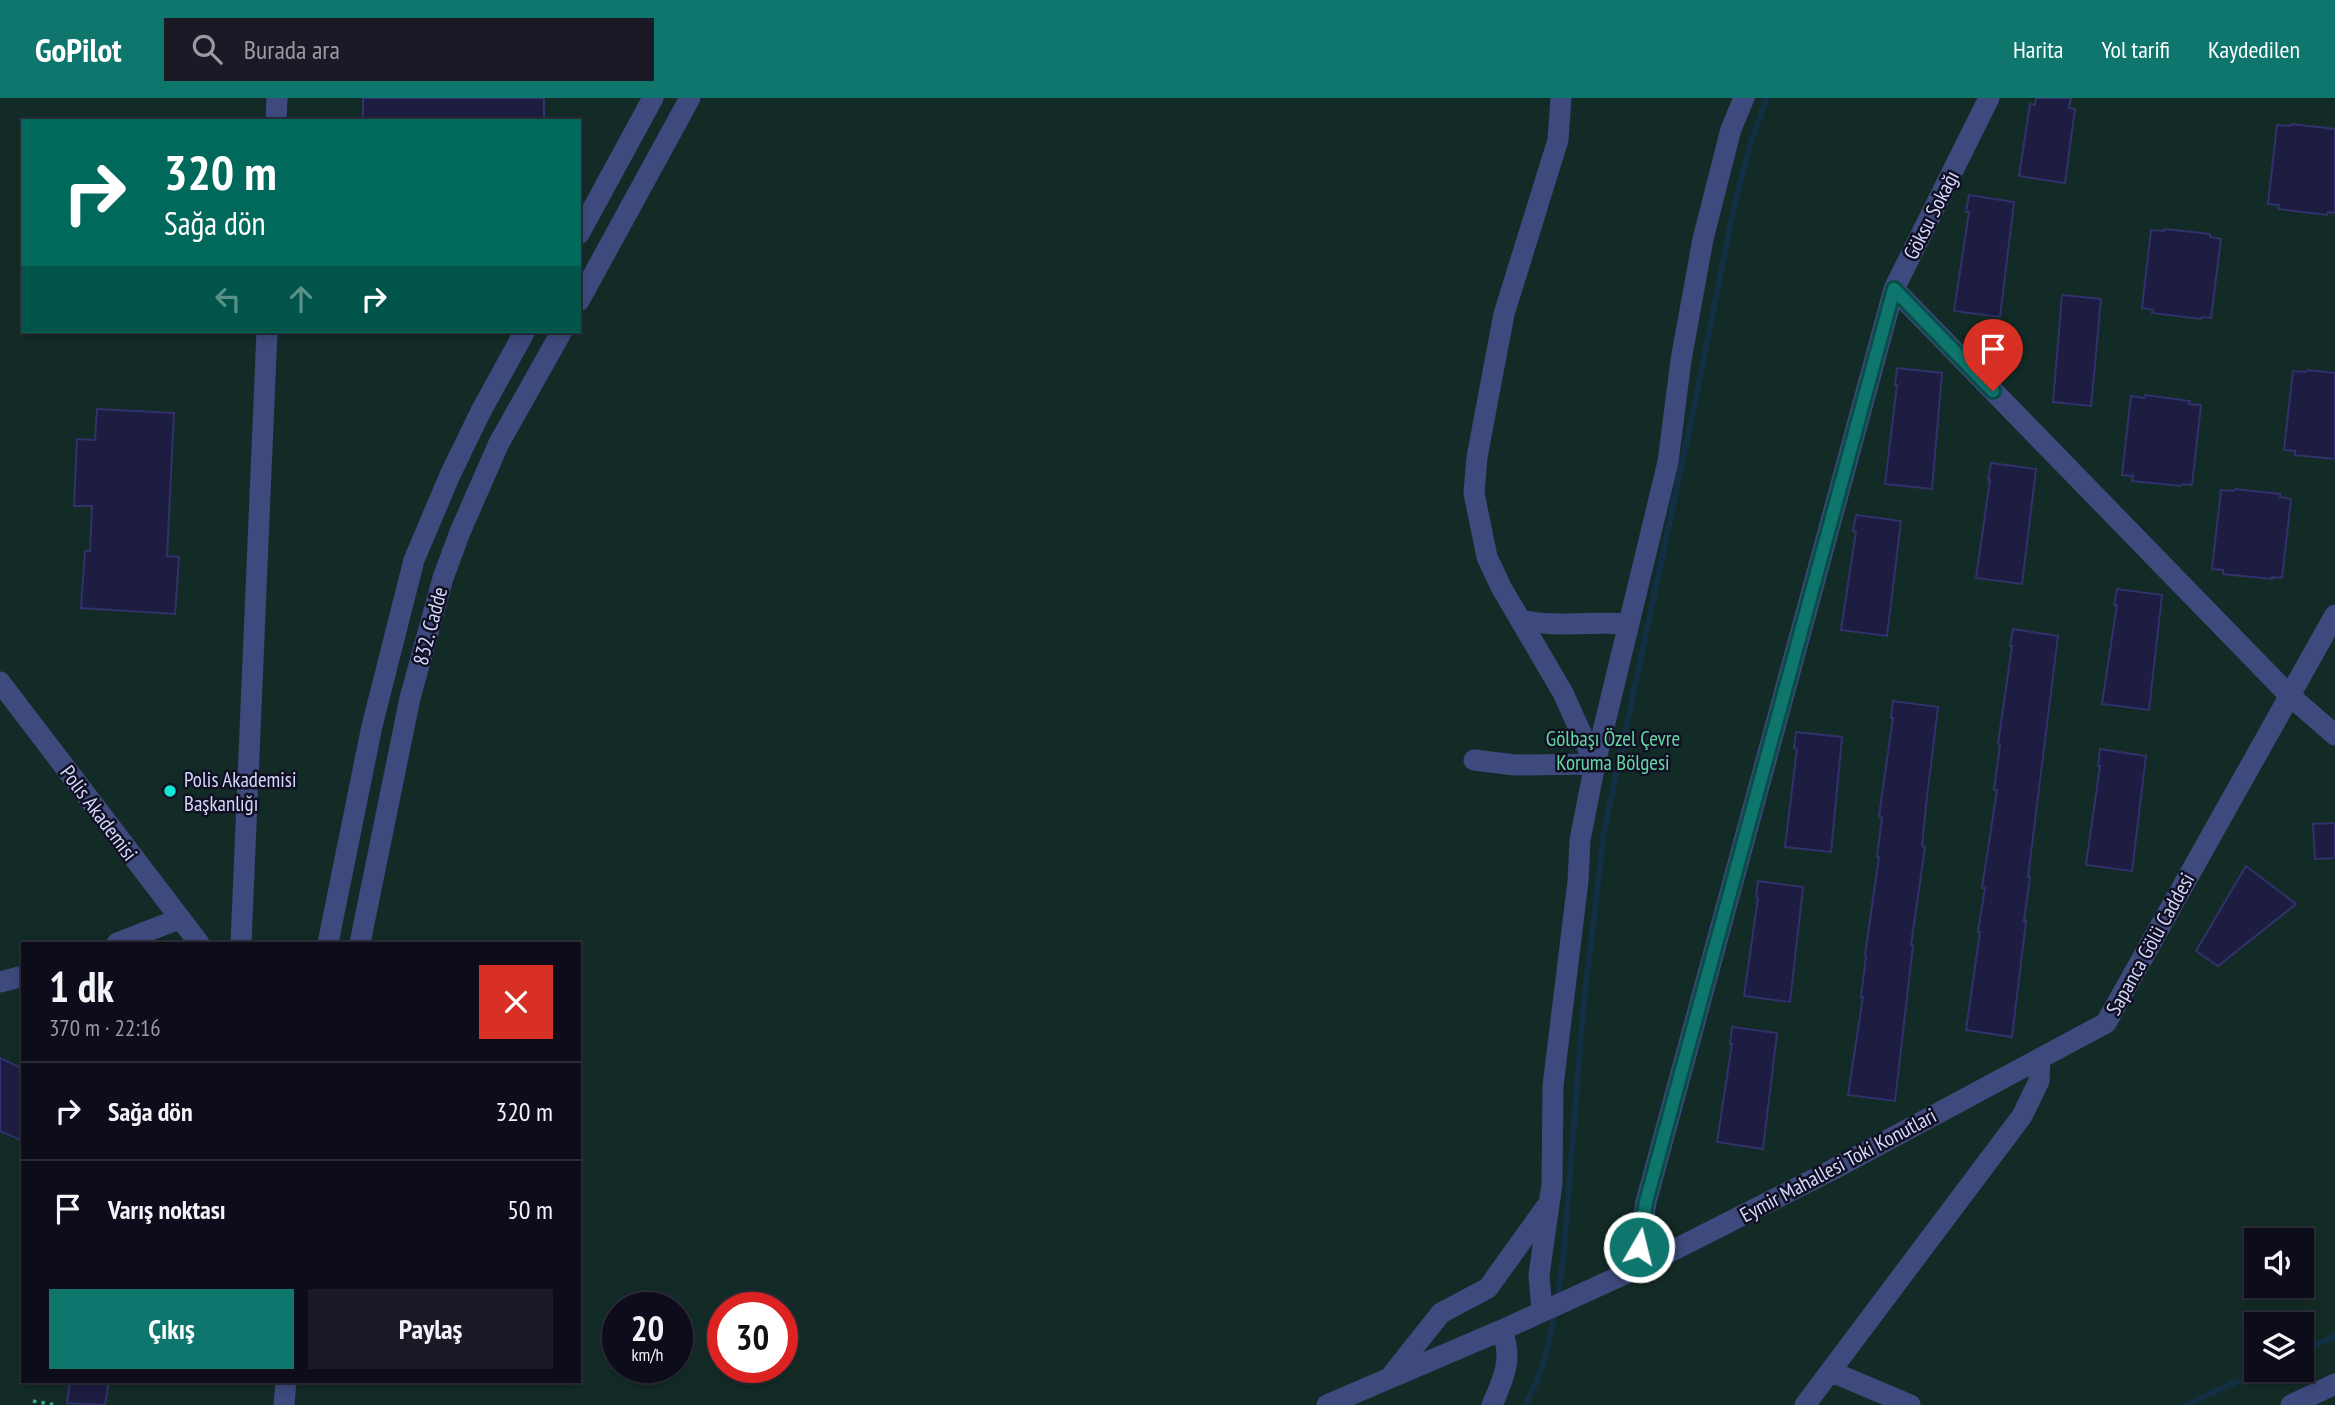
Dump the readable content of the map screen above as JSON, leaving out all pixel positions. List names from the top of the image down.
{
  "streets": {
    "street": [
      "Göksu Sokağı",
      "832. Cadde",
      "Polis Akademisi",
      "Sapanca Gölü Caddesi",
      "Eymir Mahallesi Toki Konutlari"
    ]
  },
  "crossings": [
    ["Göksu Sokağı", "Eymir Mahallesi Toki Konutlari"],
    ["Sapanca Gölü Caddesi", "Eymir Mahallesi Toki Konutlari"]
  ],
  "parks": ["Gölbaşı Özel Çevre Koruma Bölgesi"],
  "places": ["Polis Akademisi Başkanlığı"],
  "page": {
    "header": "GoPilot",
    "search": "Burada ara",
    "nav": ["Harita", "Yol tarifi", "Kaydedilen"],
    "turn": ["320 m", "Sağa dön"],
    "heading": ["1 dk", "370 m · 22:16"],
    "list": [
      {
        "name": "Sağa dön",
        "value": "320 m"
      },
      {
        "name": "Varış noktası",
        "value": "50 m"
      }
    ],
    "buttons": ["Çıkış", "Paylaş"],
    "speed": "20 km/h",
    "limit": "30"
  }
}
